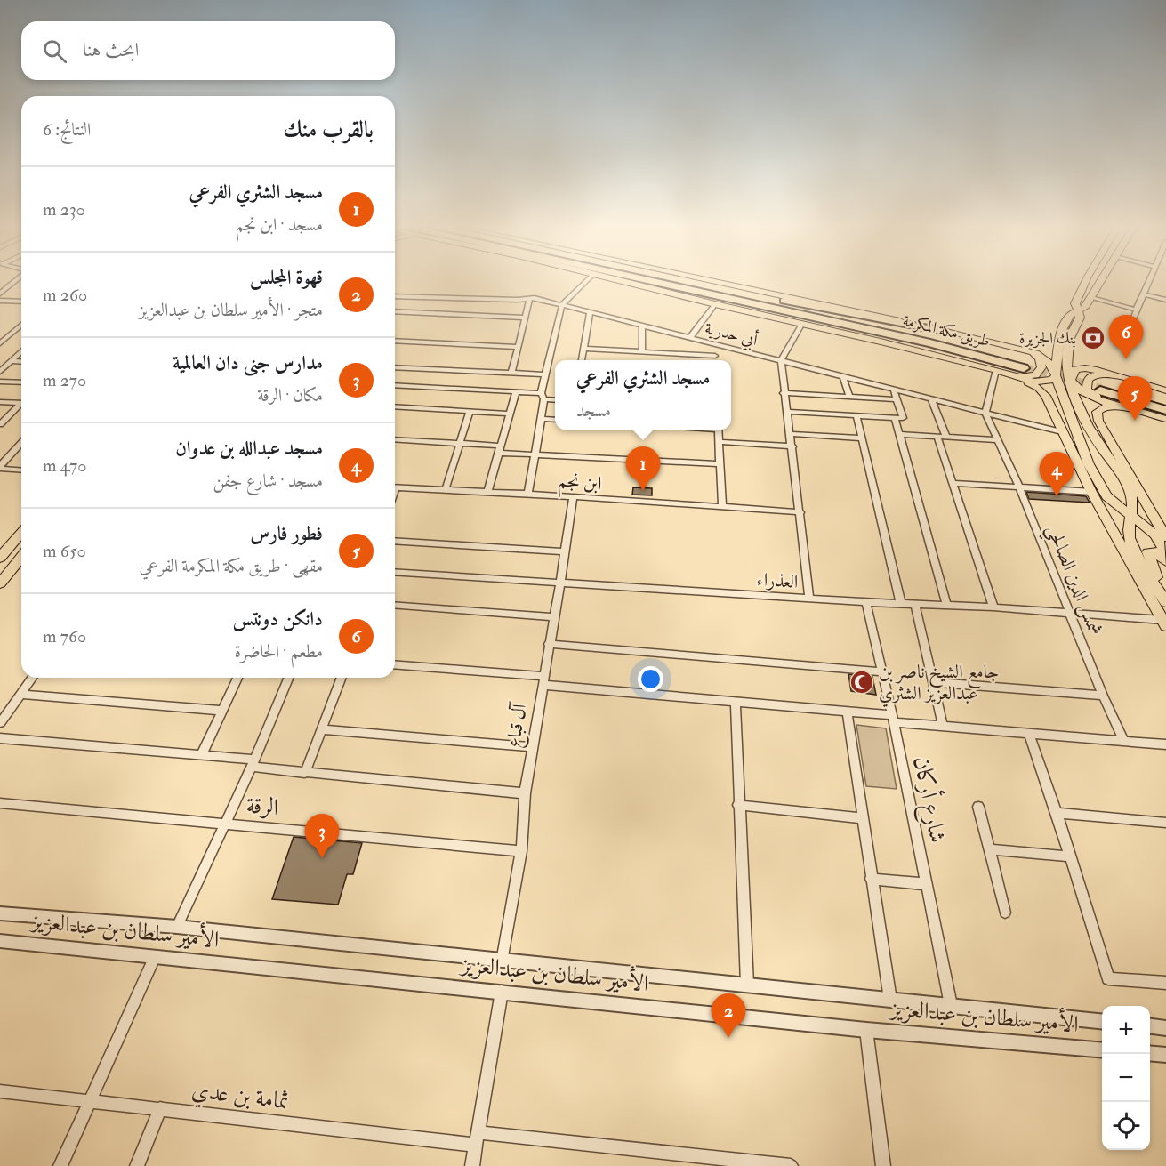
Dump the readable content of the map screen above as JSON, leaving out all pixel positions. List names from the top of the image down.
{
  "streets": {
    "highway": ["طريق مكة المكرمة"],
    "street": [
      "أبي حدرية",
      "ابن نجم",
      "شمس الدين الصالحي",
      "العذراء",
      "آل قباع",
      "شارع أركان",
      "الرقة",
      "الأمير سلطان بن عبدالعزيز",
      "ثمامة بن عدي"
    ]
  },
  "crossings": [
    ["أبي حدرية", "شمس الدين الصالحي"],
    ["ابن نجم", "آل قباع"],
    ["شمس الدين الصالحي", "العذراء"],
    ["العذراء", "آل قباع"],
    ["العذراء", "شارع أركان"],
    ["آل قباع", "الرقة"],
    ["آل قباع", "الأمير سلطان بن عبدالعزيز"],
    ["شارع أركان", "الأمير سلطان بن عبدالعزيز"]
  ],
  "places": {
    "bank": ["بنك الجزيرة"],
    "mosque": ["جامع الشيخ ناصر بن عبدالعزيز الشثري"]
  },
  "page": {
    "search": "ابحث هنا",
    "heading": ["بالقرب منك", "النتائج: 6"],
    "list": [
      {
        "mark": "1",
        "name": "مسجد الشثري الفرعي",
        "note": "مسجد · ابن نجم",
        "value": "230 m"
      },
      {
        "mark": "2",
        "name": "قهوة المجلس",
        "note": "متجر · الأمير سلطان بن عبدالعزيز",
        "value": "260 m"
      },
      {
        "mark": "3",
        "name": "مدارس جنى دان العالمية",
        "note": "مكان · الرقة",
        "value": "270 m"
      },
      {
        "mark": "4",
        "name": "مسجد عبدالله بن عدوان",
        "note": "مسجد · شارع جفن",
        "value": "470 m"
      },
      {
        "mark": "5",
        "name": "فطور فارس",
        "note": "مقهى · طريق مكة المكرمة الفرعي",
        "value": "650 m"
      },
      {
        "mark": "6",
        "name": "دانكن دونتس",
        "note": "مطعم · الحاضرة",
        "value": "760 m"
      }
    ],
    "pins": [
      "6",
      "5",
      "1",
      "4",
      "3",
      "2"
    ],
    "popup": ["مسجد الشثري الفرعي", "مسجد"],
    "map_buttons": ["+", "−"]
  }
}
